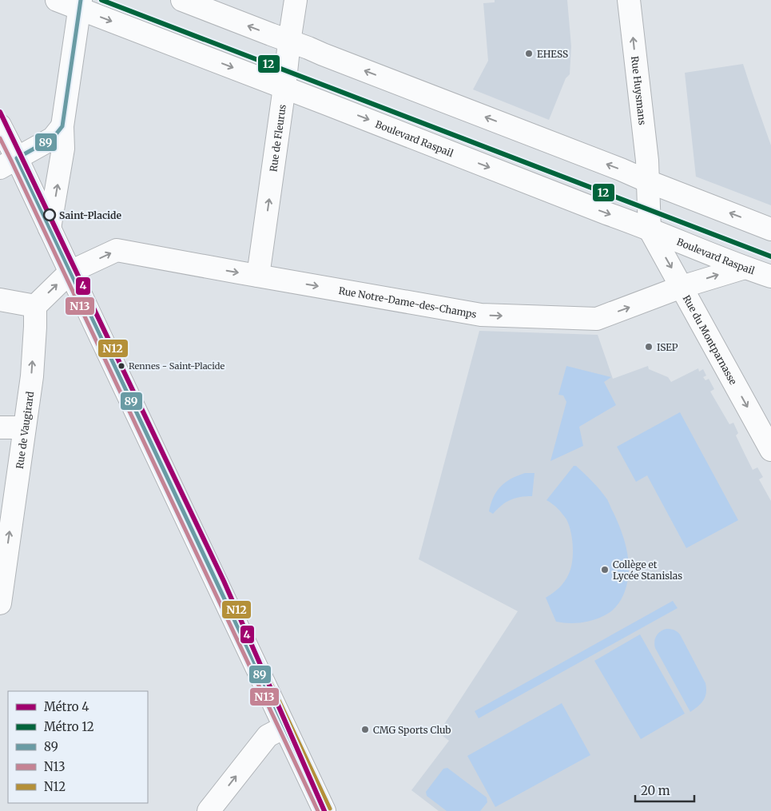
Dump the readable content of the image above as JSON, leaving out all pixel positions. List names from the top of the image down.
{
  "streets": {
    "main road": [
      "Rue Huysmans",
      "Rue de Fleurus",
      "Boulevard Raspail",
      "Rue Notre-Dame-des-Champs",
      "Rue du Montparnasse",
      "Rue de Vaugirard"
    ]
  },
  "crossings": [
    ["Rue Huysmans", "Boulevard Raspail"],
    ["Rue Huysmans", "Rue du Montparnasse"],
    ["Rue de Fleurus", "Boulevard Raspail"],
    ["Rue de Fleurus", "Rue Notre-Dame-des-Champs"],
    ["Boulevard Raspail", "Rue Notre-Dame-des-Champs"],
    ["Boulevard Raspail", "Rue du Montparnasse"],
    ["Rue Notre-Dame-des-Champs", "Rue du Montparnasse"]
  ],
  "one_way": [
    "Rue Huysmans",
    "Rue de Fleurus",
    "Rue du Montparnasse",
    "Rue de Vaugirard"
  ],
  "places": [
    "EHESS",
    "Saint-Placide",
    "ISEP",
    "Rennes - Saint-Placide",
    "Collège et Lycée Stanislas",
    "CMG Sports Club"
  ],
  "lines": [
    "metro line 12",
    "transit line 89",
    "metro line 4",
    "transit line N12",
    "transit line N13"
  ],
  "legend": [
    "Métro 4",
    "Métro 12",
    "89",
    "N13",
    "N12"
  ],
  "scale_bar": "20 m"
}
